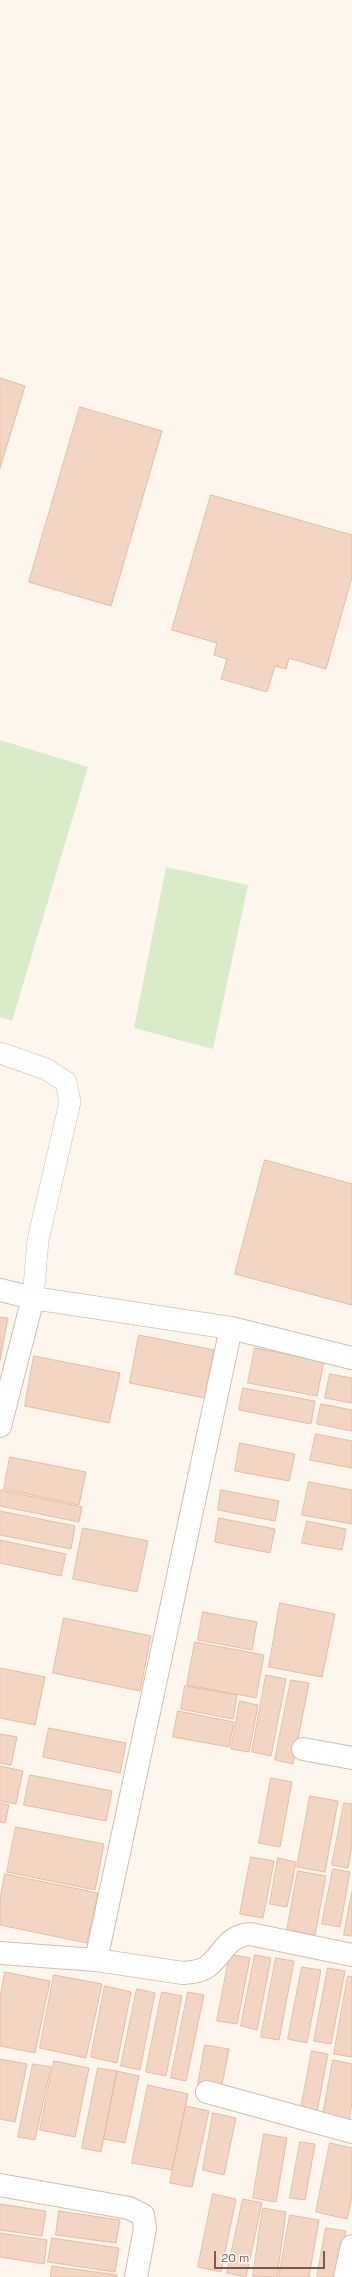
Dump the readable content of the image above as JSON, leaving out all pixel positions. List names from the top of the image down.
{
  "scale_bar": "20 m"
}
